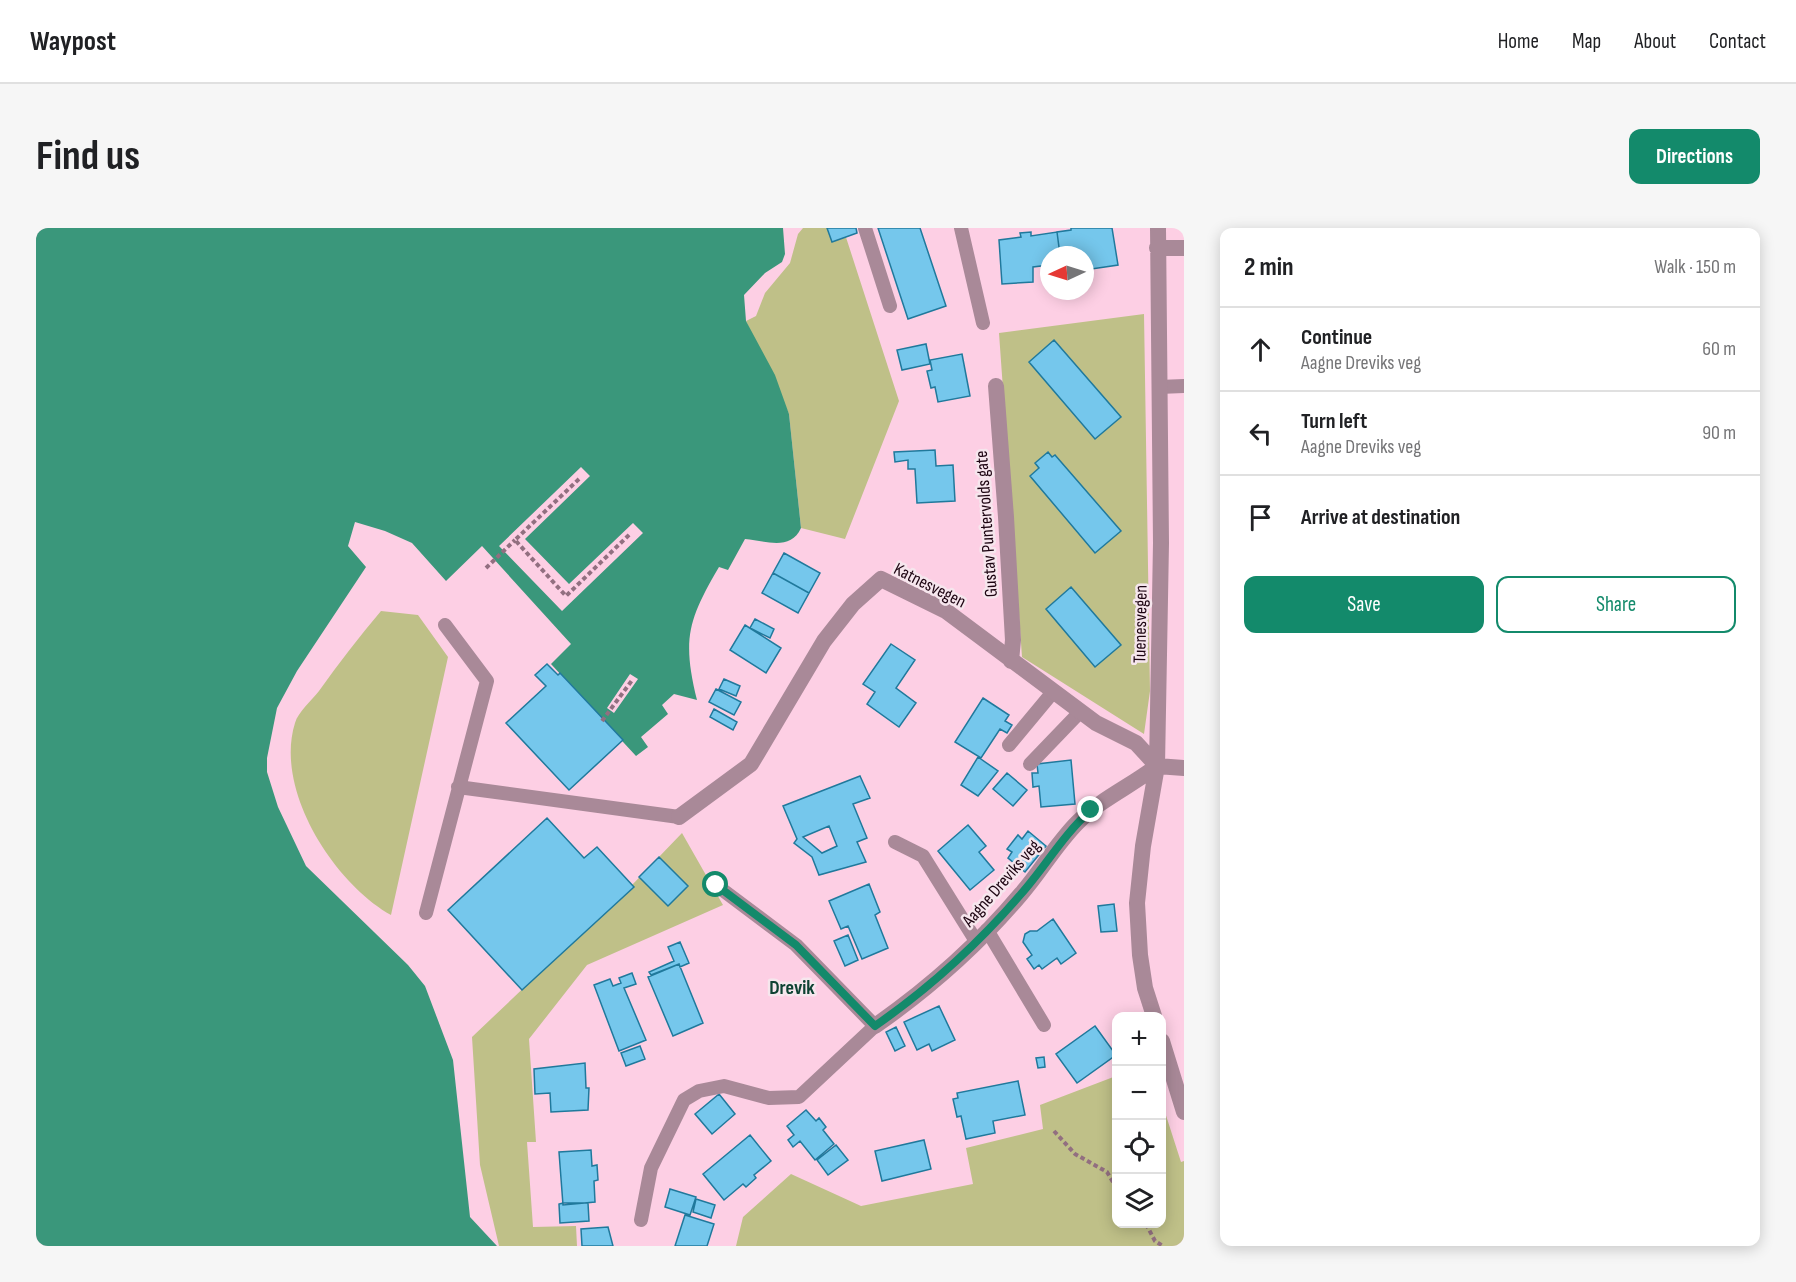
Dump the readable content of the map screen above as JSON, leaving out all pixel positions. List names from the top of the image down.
{
  "streets": {
    "street": [
      "Gustav Puntervolds gate",
      "Katnesvegen",
      "Tuenesvegen",
      "Aagne Dreviks veg"
    ]
  },
  "crossings": [
    ["Gustav Puntervolds gate", "Katnesvegen"],
    ["Katnesvegen", "Tuenesvegen"],
    ["Katnesvegen", "Aagne Dreviks veg"],
    ["Tuenesvegen", "Aagne Dreviks veg"]
  ],
  "districts": ["Drevik"],
  "north": "left",
  "page": {
    "header": "Waypost",
    "nav": [
      "Home",
      "Map",
      "About",
      "Contact"
    ],
    "buttons": [
      "Directions",
      ["Save", "Share"]
    ],
    "title": "Find us",
    "heading": ["2 min", "Walk · 150 m"],
    "list": [
      ["Continue", "Aagne Dreviks veg", "60 m"],
      ["Turn left", "Aagne Dreviks veg", "90 m"],
      "Arrive at destination"
    ],
    "map_buttons": ["+", "−"]
  }
}
